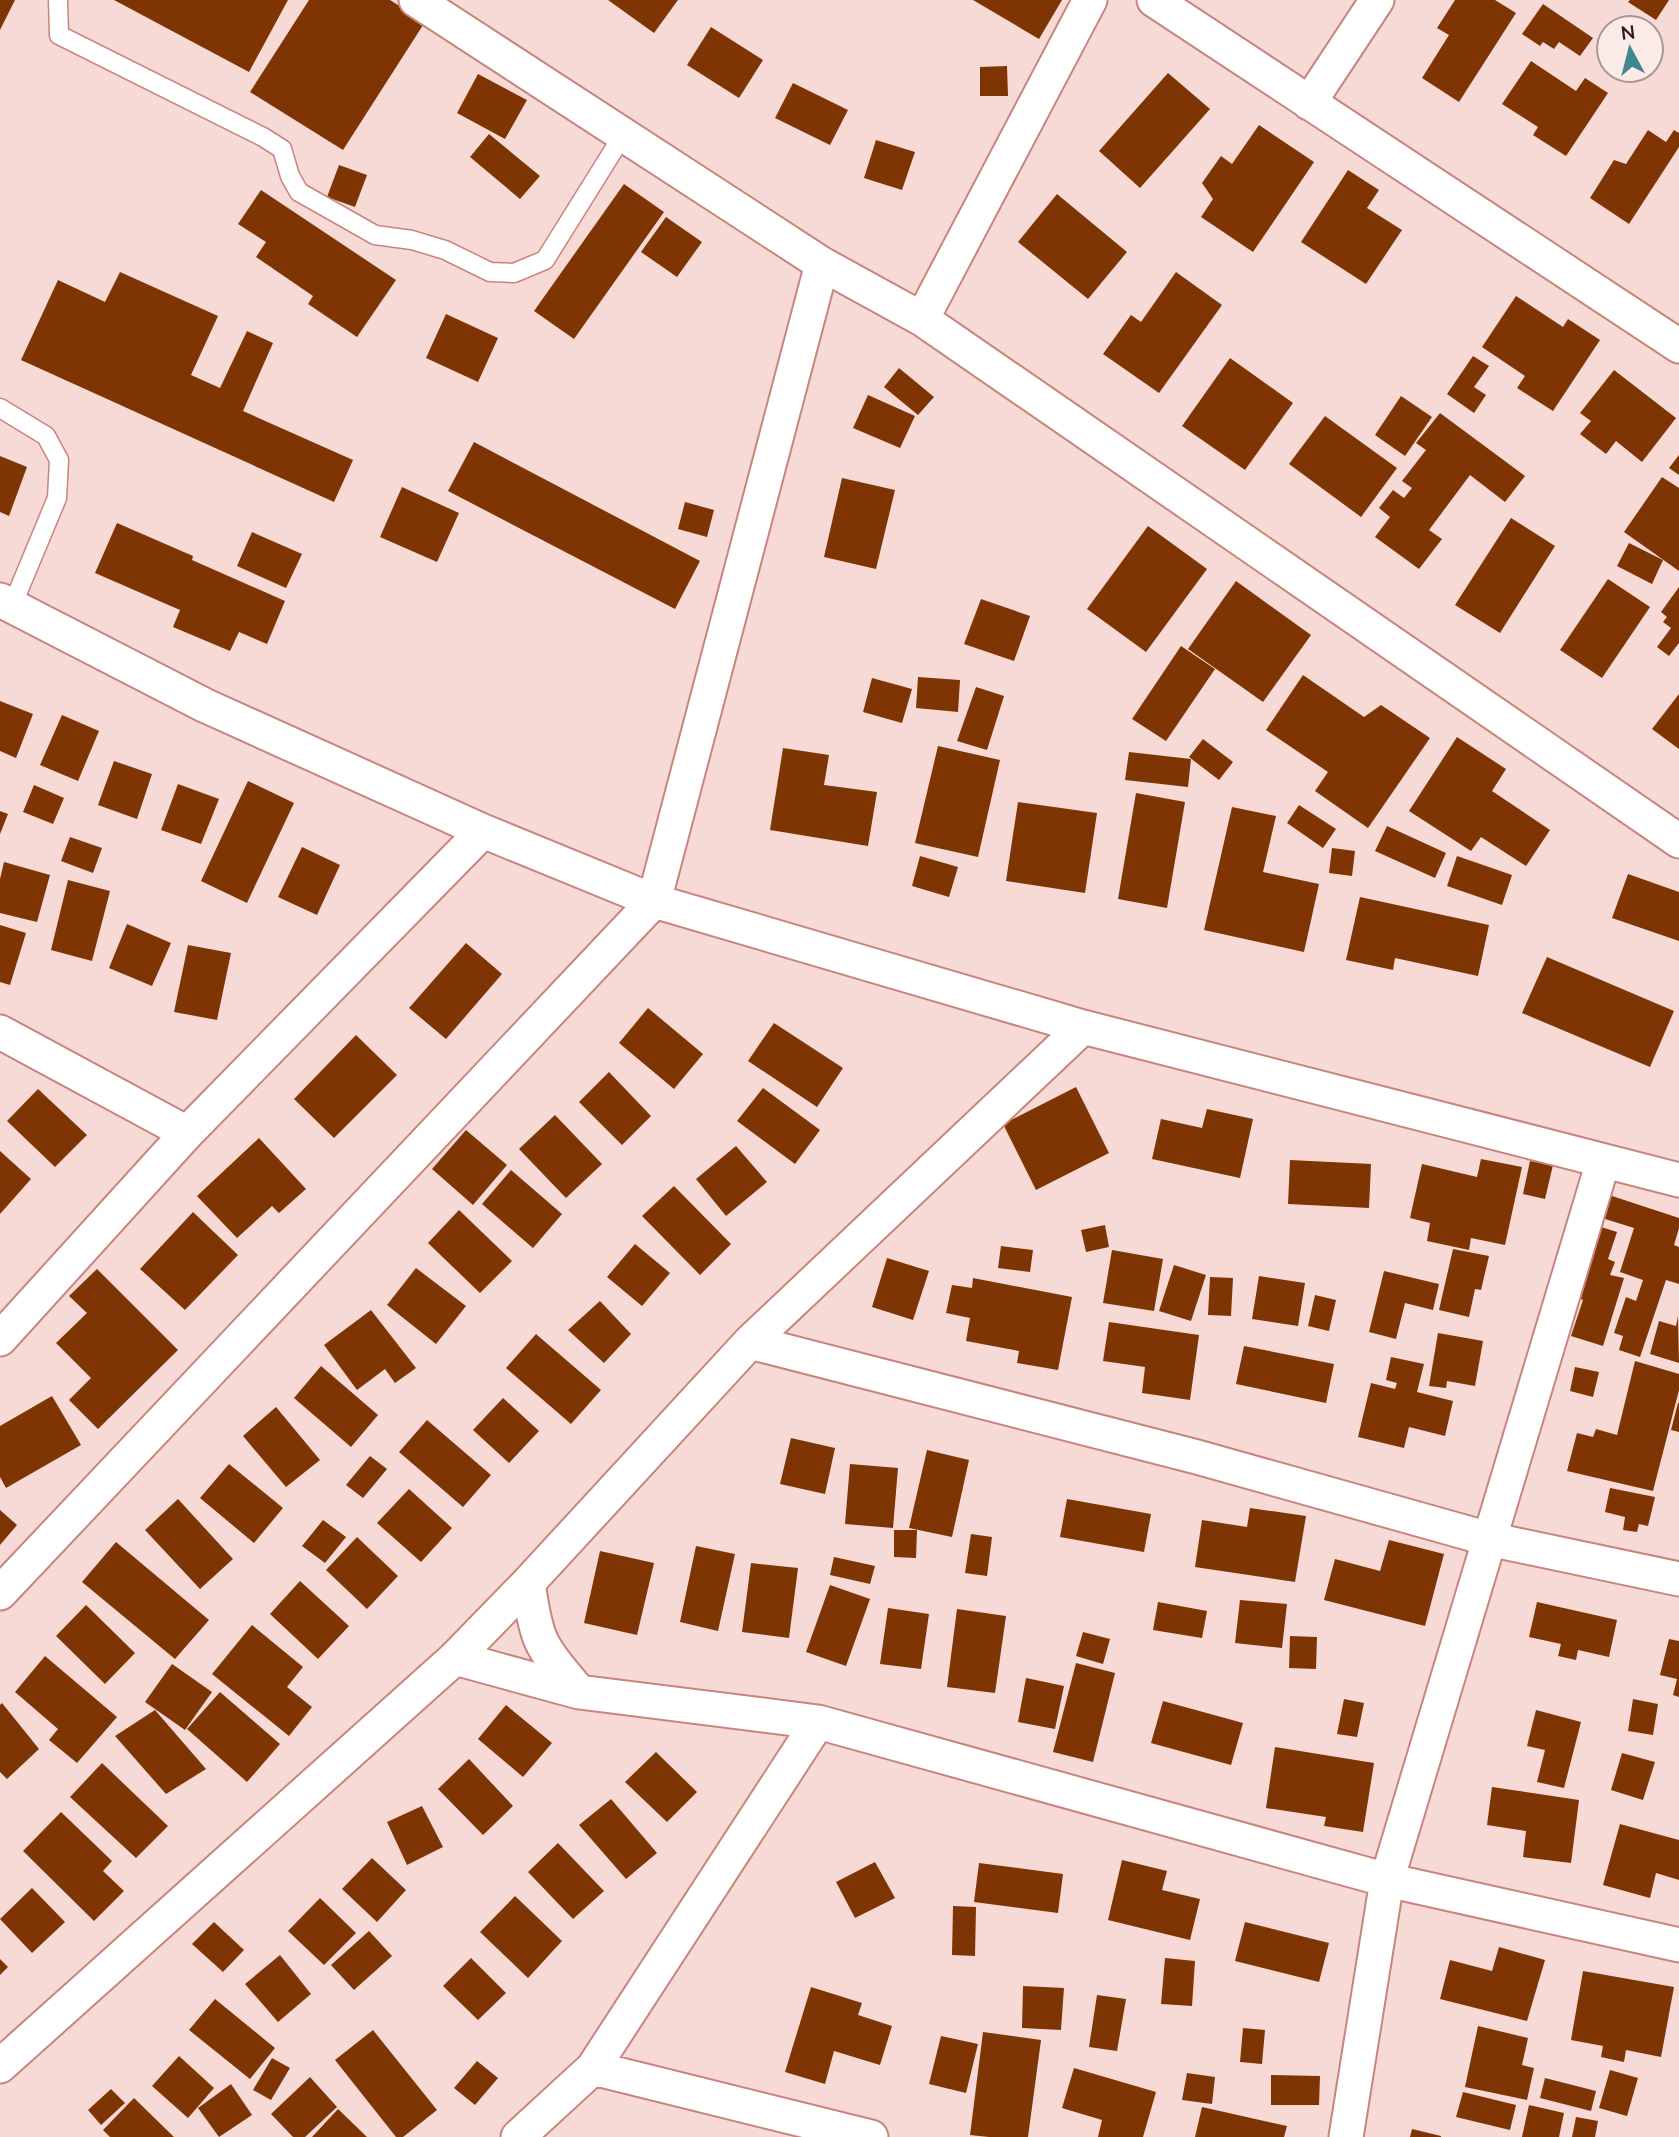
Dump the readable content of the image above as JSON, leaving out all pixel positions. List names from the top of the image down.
{
  "north": "top"
}
